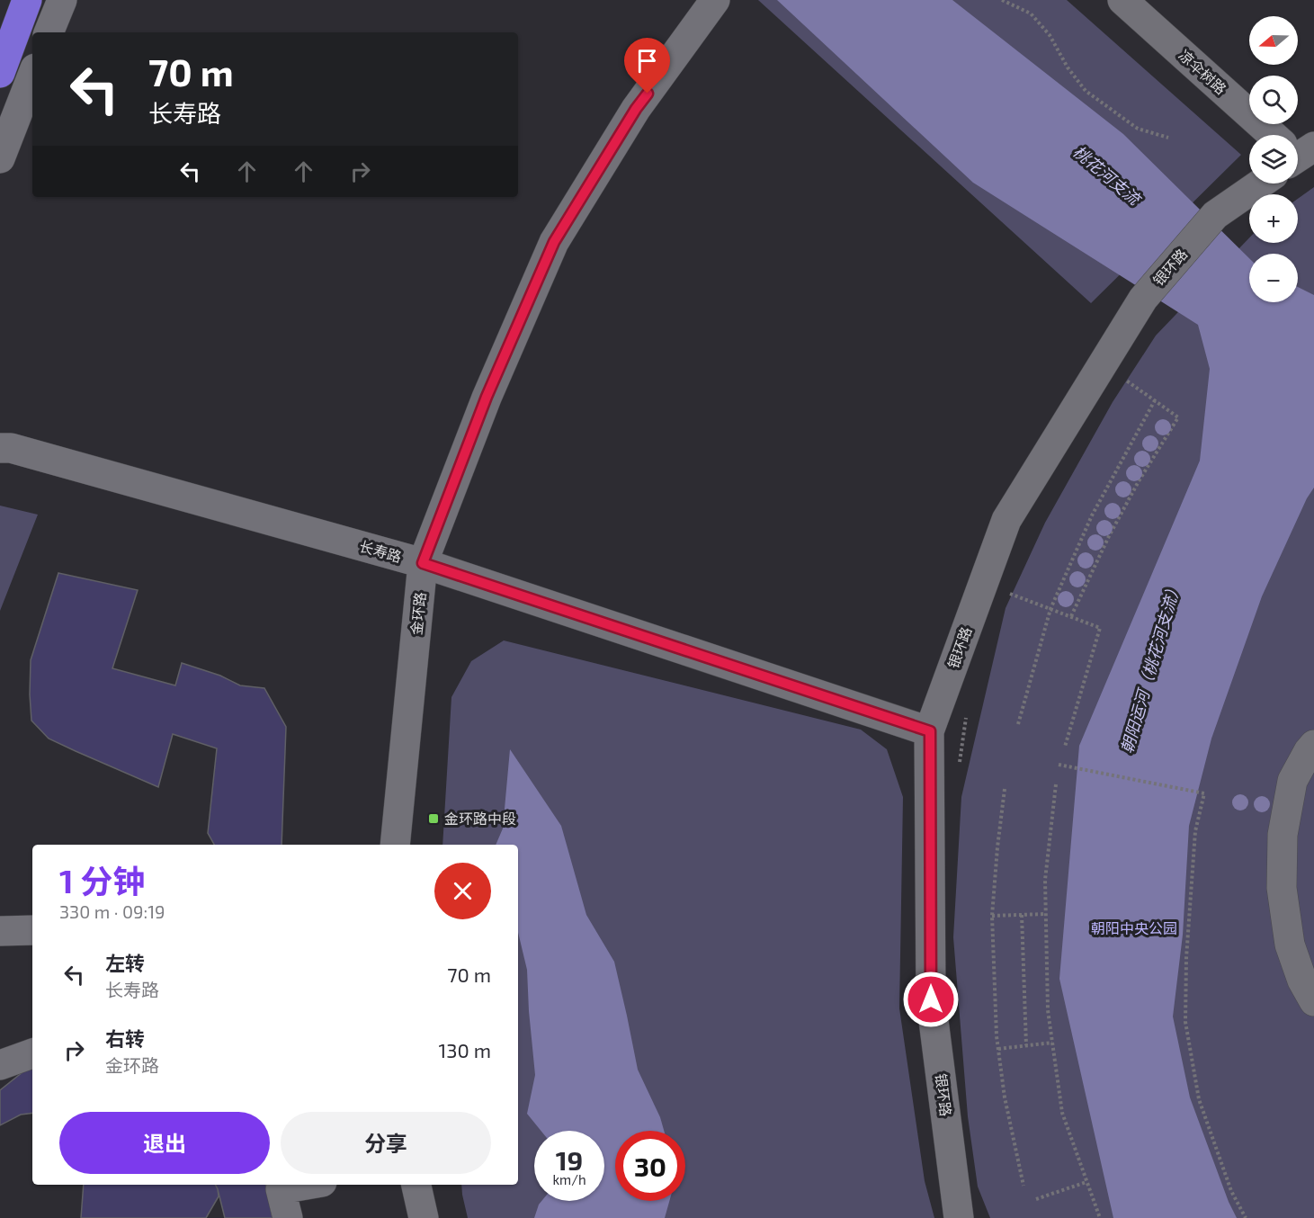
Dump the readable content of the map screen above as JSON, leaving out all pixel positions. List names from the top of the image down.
{
  "streets": {
    "street": [
      "凉伞树路",
      "银环路",
      "长寿路",
      "金环路"
    ]
  },
  "crossings": [
    ["银环路", "长寿路"],
    ["长寿路", "金环路"]
  ],
  "water": ["桃花河支流", "朝阳运河（桃花河支流）"],
  "parks": ["朝阳中央公园"],
  "places": {
    "transit": ["金环路中段"]
  },
  "north": "left",
  "page": {
    "map_buttons": ["+", "−"],
    "turn": ["70 m", "长寿路"],
    "heading": ["1 分钟", "330 m · 09:19"],
    "list": [
      {
        "name": "左转",
        "note": "长寿路",
        "value": "70 m"
      },
      {
        "name": "右转",
        "note": "金环路",
        "value": "130 m"
      }
    ],
    "buttons": ["退出", "分享"],
    "speed": "19 km/h",
    "limit": "30"
  }
}
